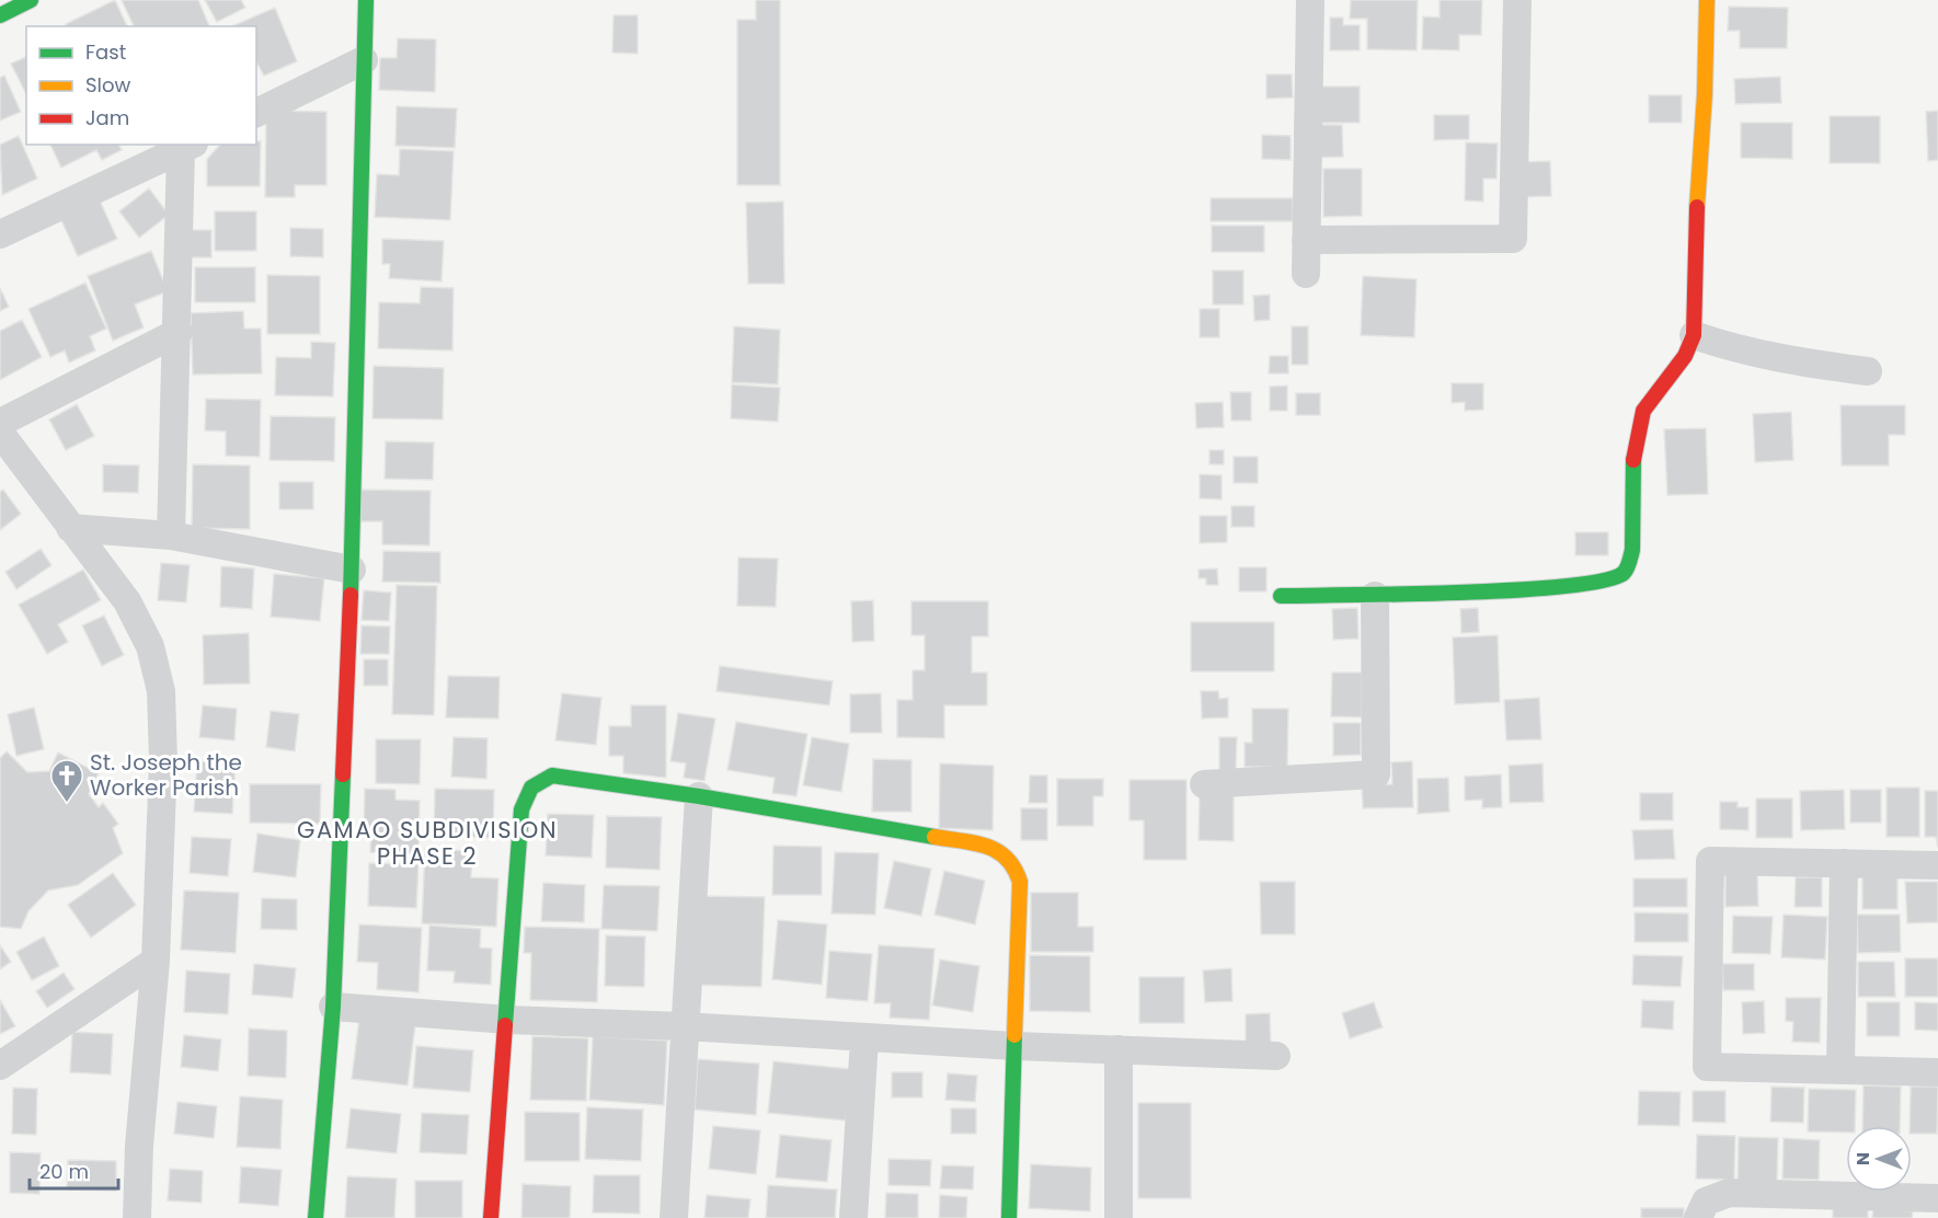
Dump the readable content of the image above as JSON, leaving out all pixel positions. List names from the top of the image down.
{
  "districts": ["GAMAO SUBDIVISION PHASE 2"],
  "places": {
    "church": ["St. Joseph the Worker Parish"]
  },
  "legend": ["Fast", "Slow", "Jam"],
  "scale_bar": "20 m",
  "north": "left"
}
